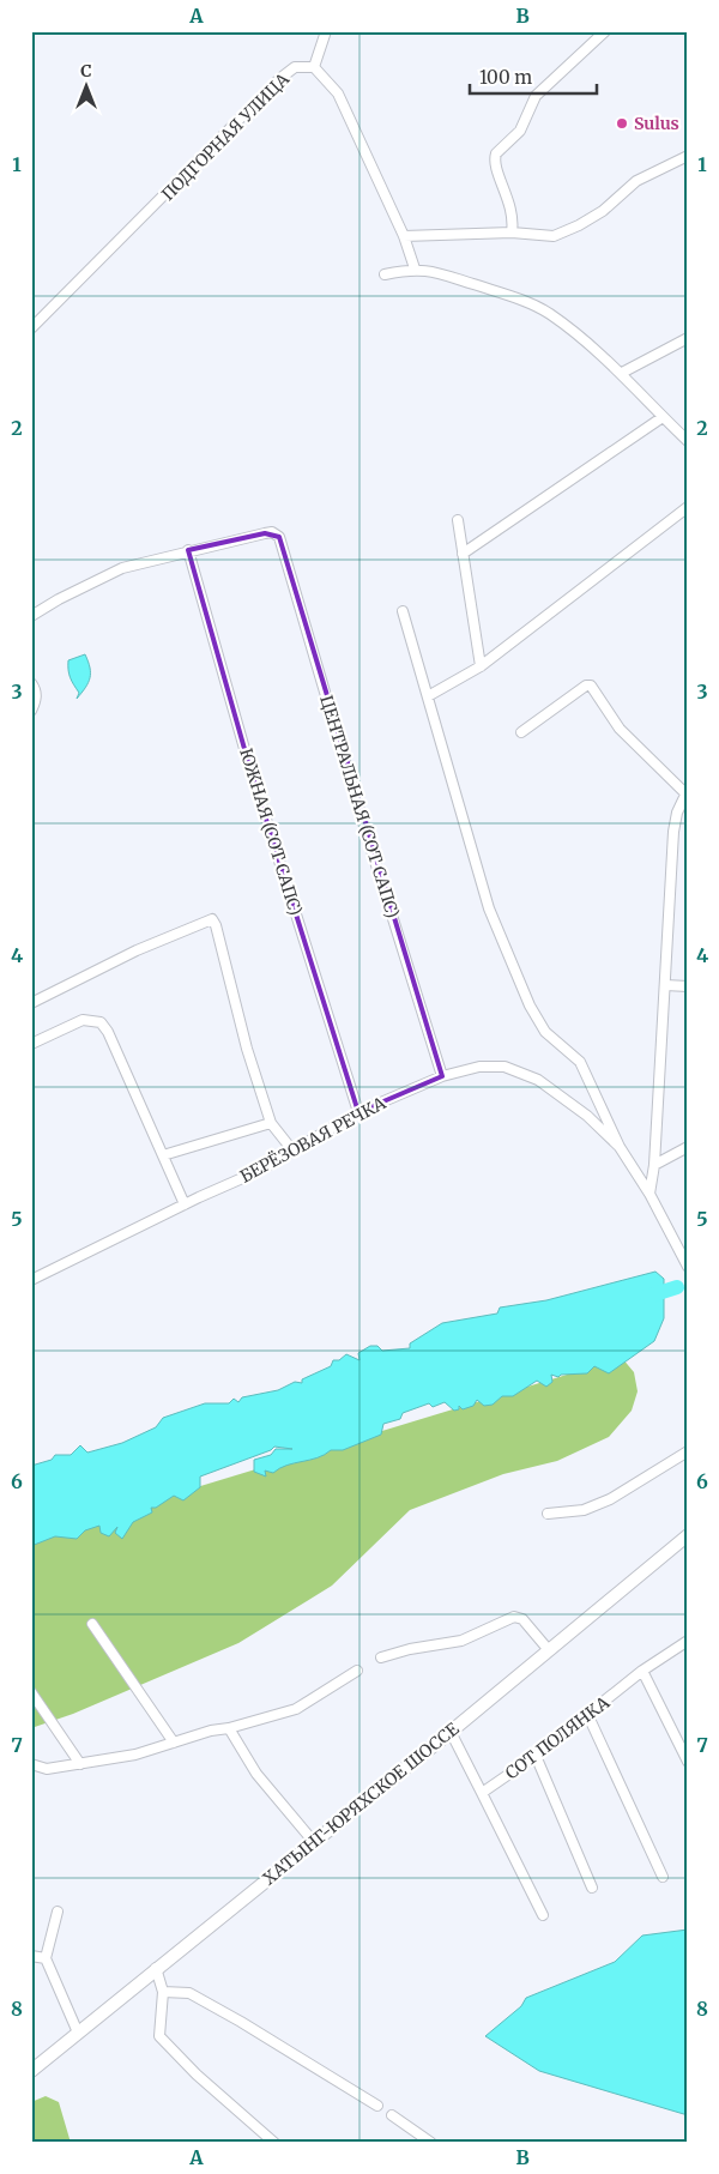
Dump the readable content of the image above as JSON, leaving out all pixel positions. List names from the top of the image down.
{
  "streets": {
    "main road": ["ХАТЫНГ-ЮРЯХСКОЕ ШОССЕ"],
    "street": [
      "ПОДГОРНАЯ УЛИЦА",
      "ЦЕНТРАЛЬНАЯ (СОТ САПС)",
      "ЮЖНАЯ (СОТ САПС)",
      "БЕРЁЗОВАЯ РЕЧКА",
      "СОТ ПОЛЯНКА"
    ]
  },
  "crossings": [
    ["ЦЕНТРАЛЬНАЯ (СОТ САПС)", "ЮЖНАЯ (СОТ САПС)"],
    ["ЦЕНТРАЛЬНАЯ (СОТ САПС)", "БЕРЁЗОВАЯ РЕЧКА"],
    ["ЮЖНАЯ (СОТ САПС)", "БЕРЁЗОВАЯ РЕЧКА"]
  ],
  "places": ["Sulus"],
  "scale_bar": "100 m",
  "north": "top",
  "grid": {
    "columns": ["A", "B"],
    "rows": [
      "1",
      "2",
      "3",
      "4",
      "5",
      "6",
      "7",
      "8"
    ]
  }
}
